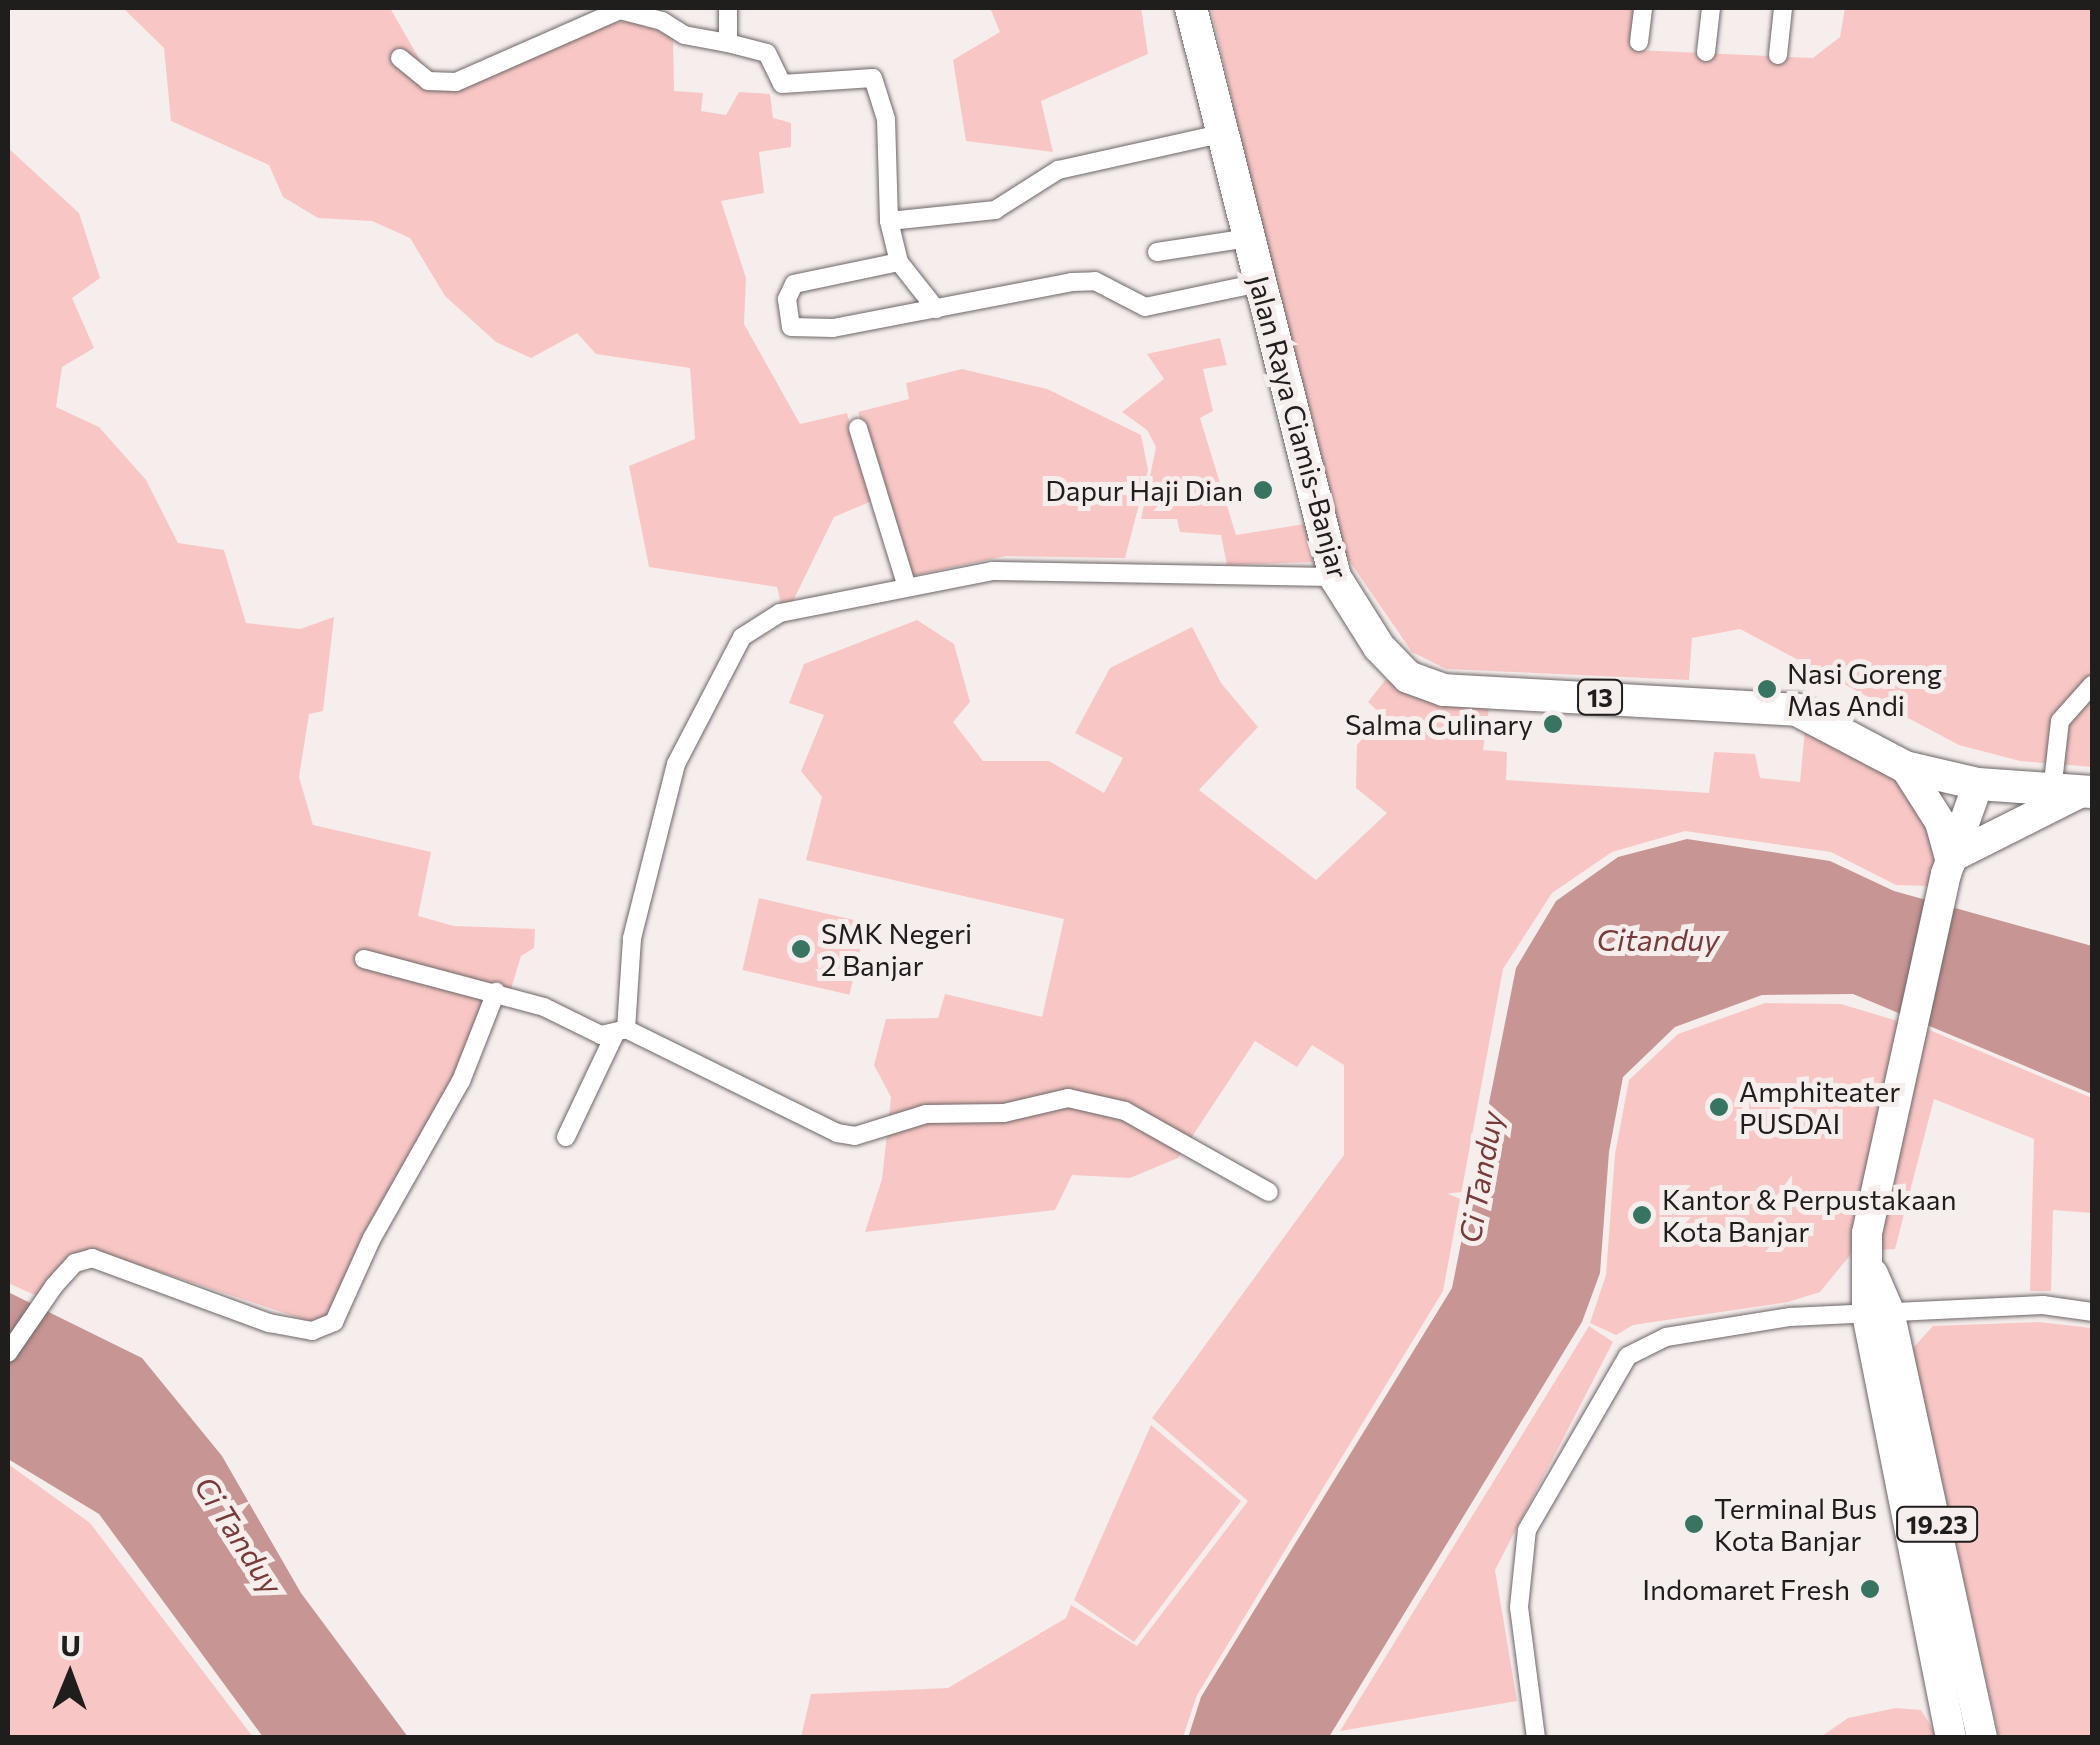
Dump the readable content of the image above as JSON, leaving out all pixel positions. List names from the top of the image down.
{
  "streets": {
    "highway": ["Jalan Raya Ciamis-Banjar", "13"],
    "main road": ["19.23"]
  },
  "crossings": [
    ["Jalan Raya Ciamis-Banjar", "13"],
    ["13", "19.23"]
  ],
  "water": ["Citanduy", "Ci Tanduy"],
  "places": [
    "Dapur Haji Dian",
    "Nasi Goreng Mas Andi",
    "Salma Culinary",
    "SMK Negeri 2 Banjar",
    "Amphiteater PUSDAI",
    "Kantor & Perpustakaan Kota Banjar",
    "Terminal Bus Kota Banjar",
    "Indomaret Fresh"
  ],
  "north": "top"
}
